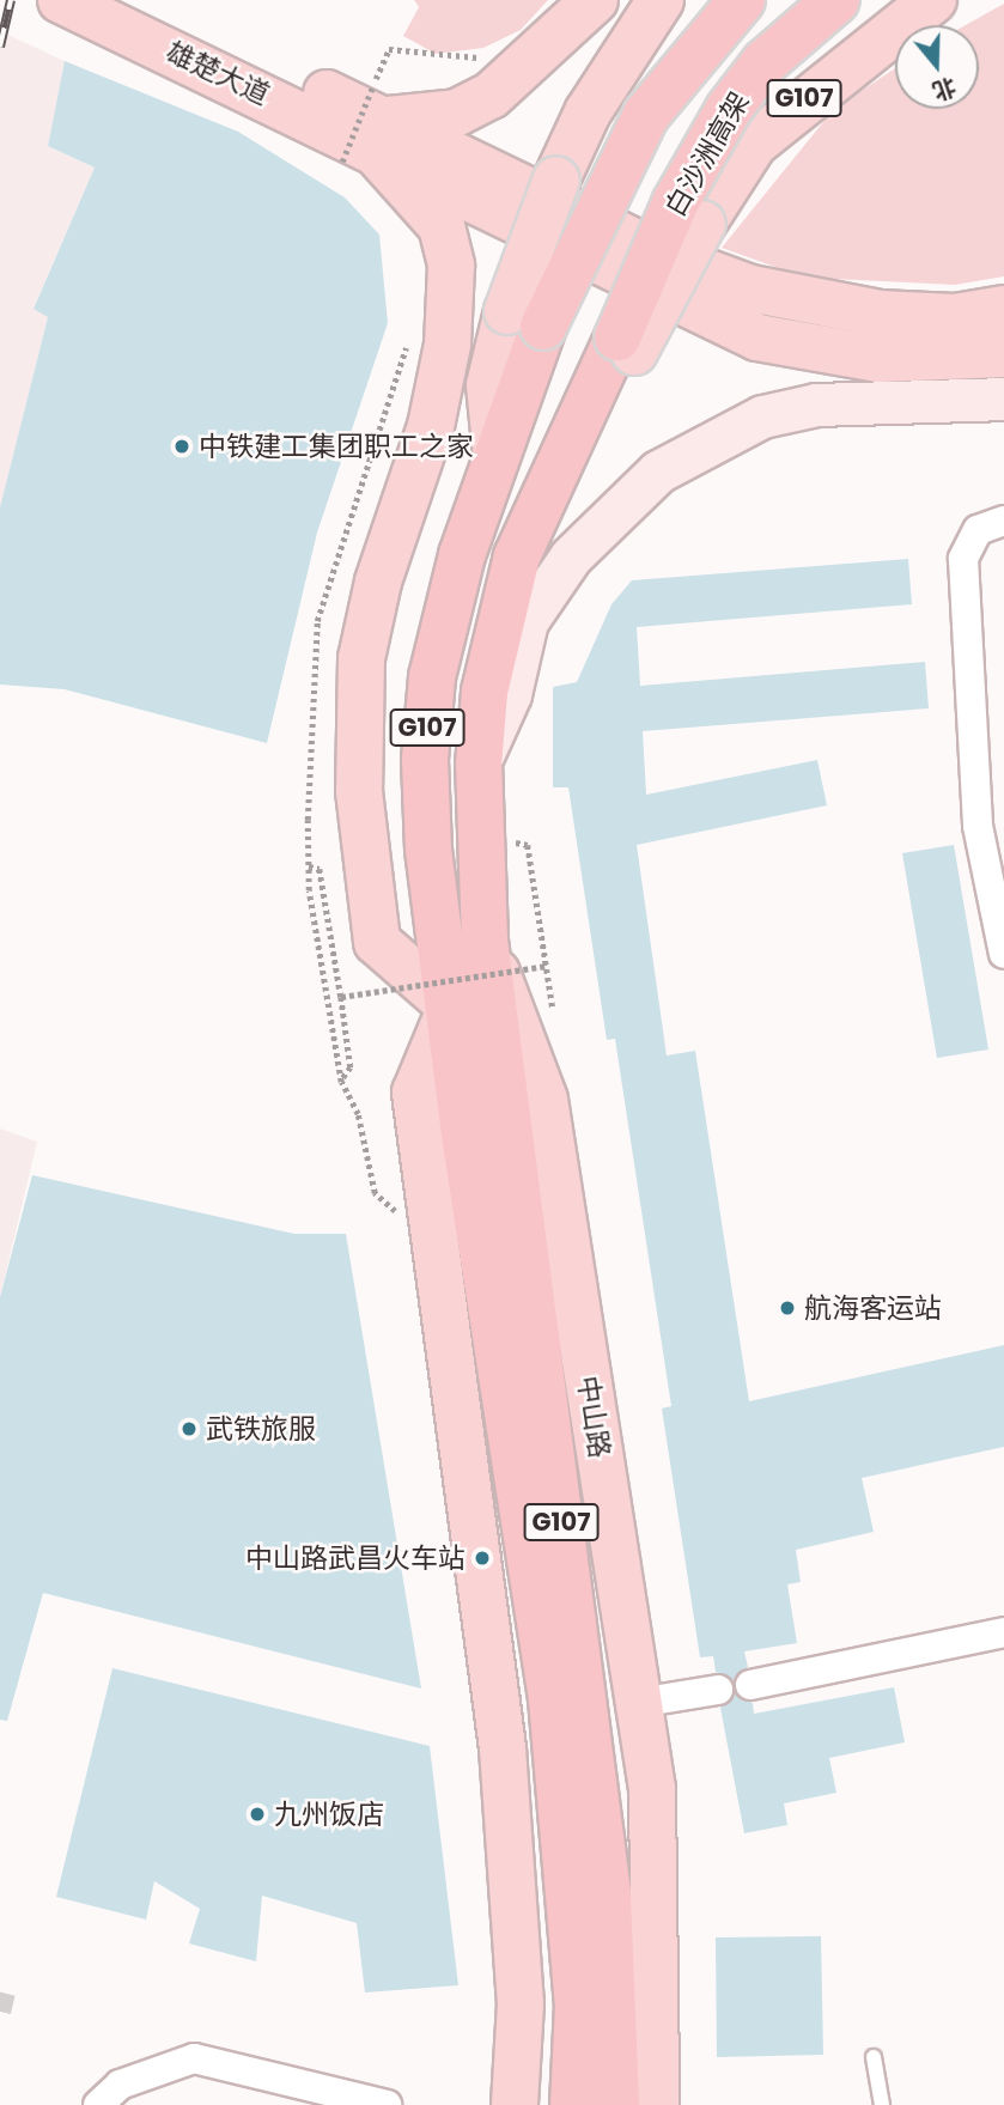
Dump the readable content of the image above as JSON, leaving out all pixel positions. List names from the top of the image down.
{
  "streets": {
    "highway": ["G107", "白沙洲高架"],
    "main road": ["雄楚大道", "中山路"]
  },
  "crossings": [
    ["G107", "白沙洲高架"],
    ["G107", "中山路"]
  ],
  "places": [
    "中铁建工集团职工之家",
    "航海客运站",
    "武铁旅服",
    "中山路武昌火车站",
    "九州饭店"
  ],
  "north": "bottom"
}
